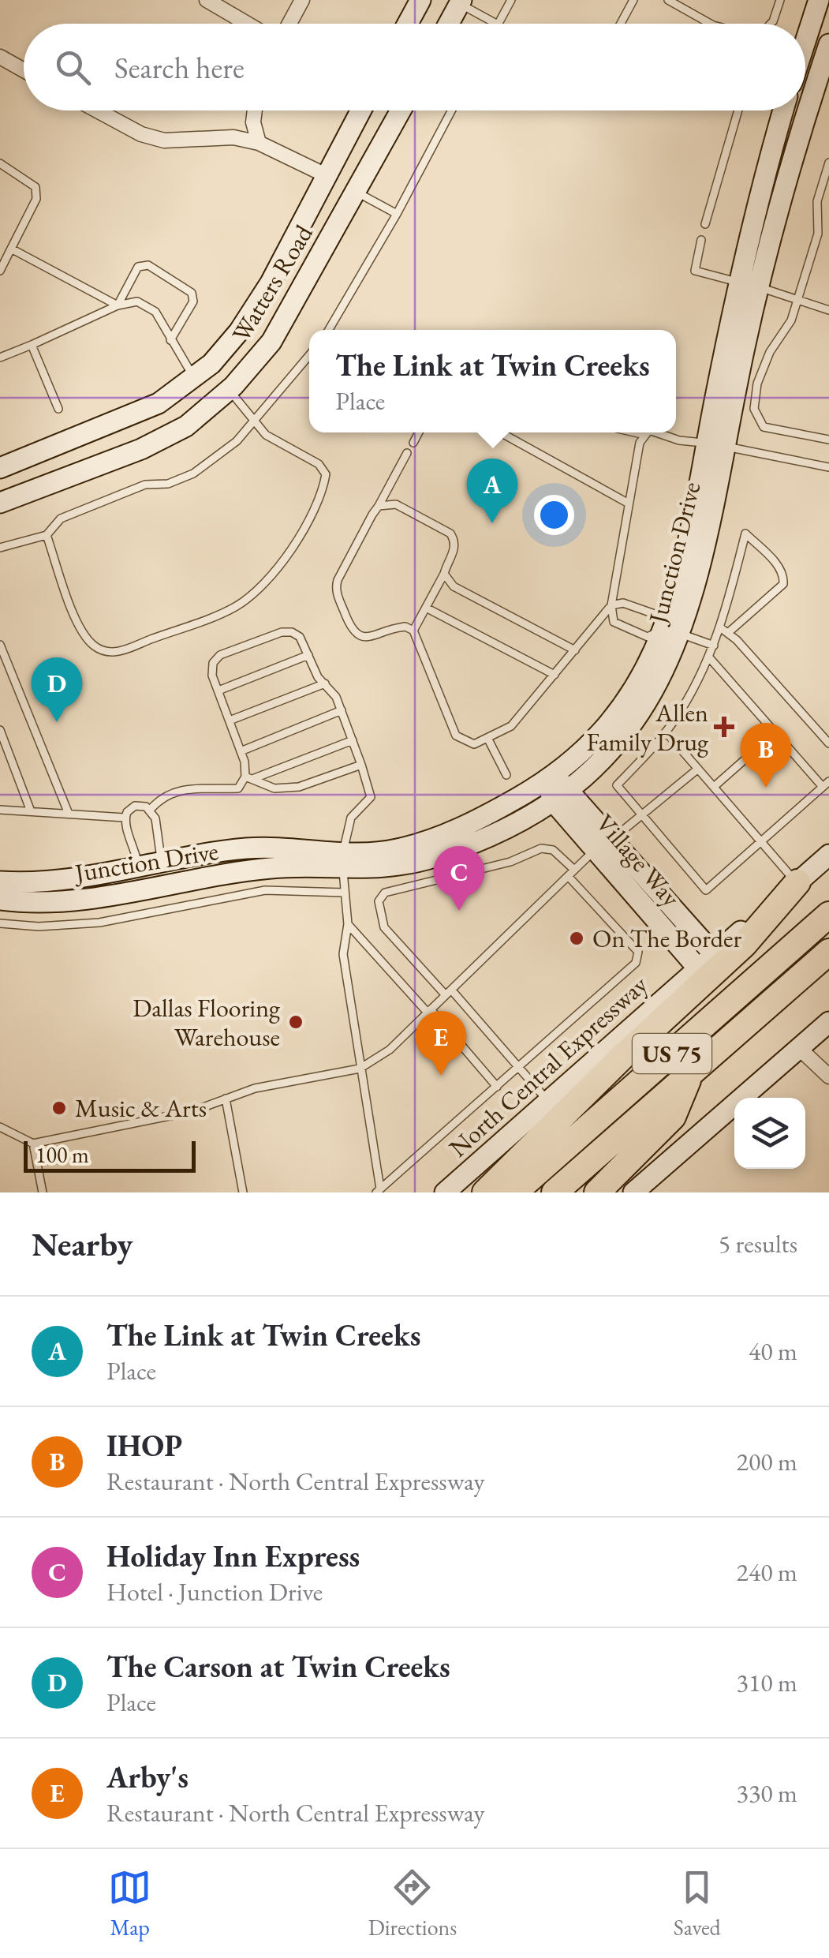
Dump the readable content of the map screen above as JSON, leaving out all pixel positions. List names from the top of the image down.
{
  "streets": {
    "highway": ["US 75"],
    "street": [
      "Watters Road",
      "Junction Drive",
      "Village Way",
      "North Central Expressway"
    ]
  },
  "crossings": [
    ["Junction Drive", "Village Way"],
    ["Village Way", "North Central Expressway"]
  ],
  "places": {
    "health": ["Allen Family Drug"],
    "other": ["On The Border", "Dallas Flooring Warehouse", "Music & Arts"]
  },
  "scale_bar": "100 m",
  "page": {
    "search": "Search here",
    "popup": ["The Link at Twin Creeks", "Place"],
    "pins": [
      "A",
      "D",
      "B",
      "C",
      "E"
    ],
    "scale": "100 m",
    "heading": ["Nearby", "5 results"],
    "list": [
      {
        "mark": "A",
        "name": "The Link at Twin Creeks",
        "note": "Place",
        "value": "40 m"
      },
      {
        "mark": "B",
        "name": "IHOP",
        "note": "Restaurant · North Central Expressway",
        "value": "200 m"
      },
      {
        "mark": "C",
        "name": "Holiday Inn Express",
        "note": "Hotel · Junction Drive",
        "value": "240 m"
      },
      {
        "mark": "D",
        "name": "The Carson at Twin Creeks",
        "note": "Place",
        "value": "310 m"
      },
      {
        "mark": "E",
        "name": "Arby's",
        "note": "Restaurant · North Central Expressway",
        "value": "330 m"
      }
    ],
    "nav": ["Map", "Directions", "Saved"]
  }
}
